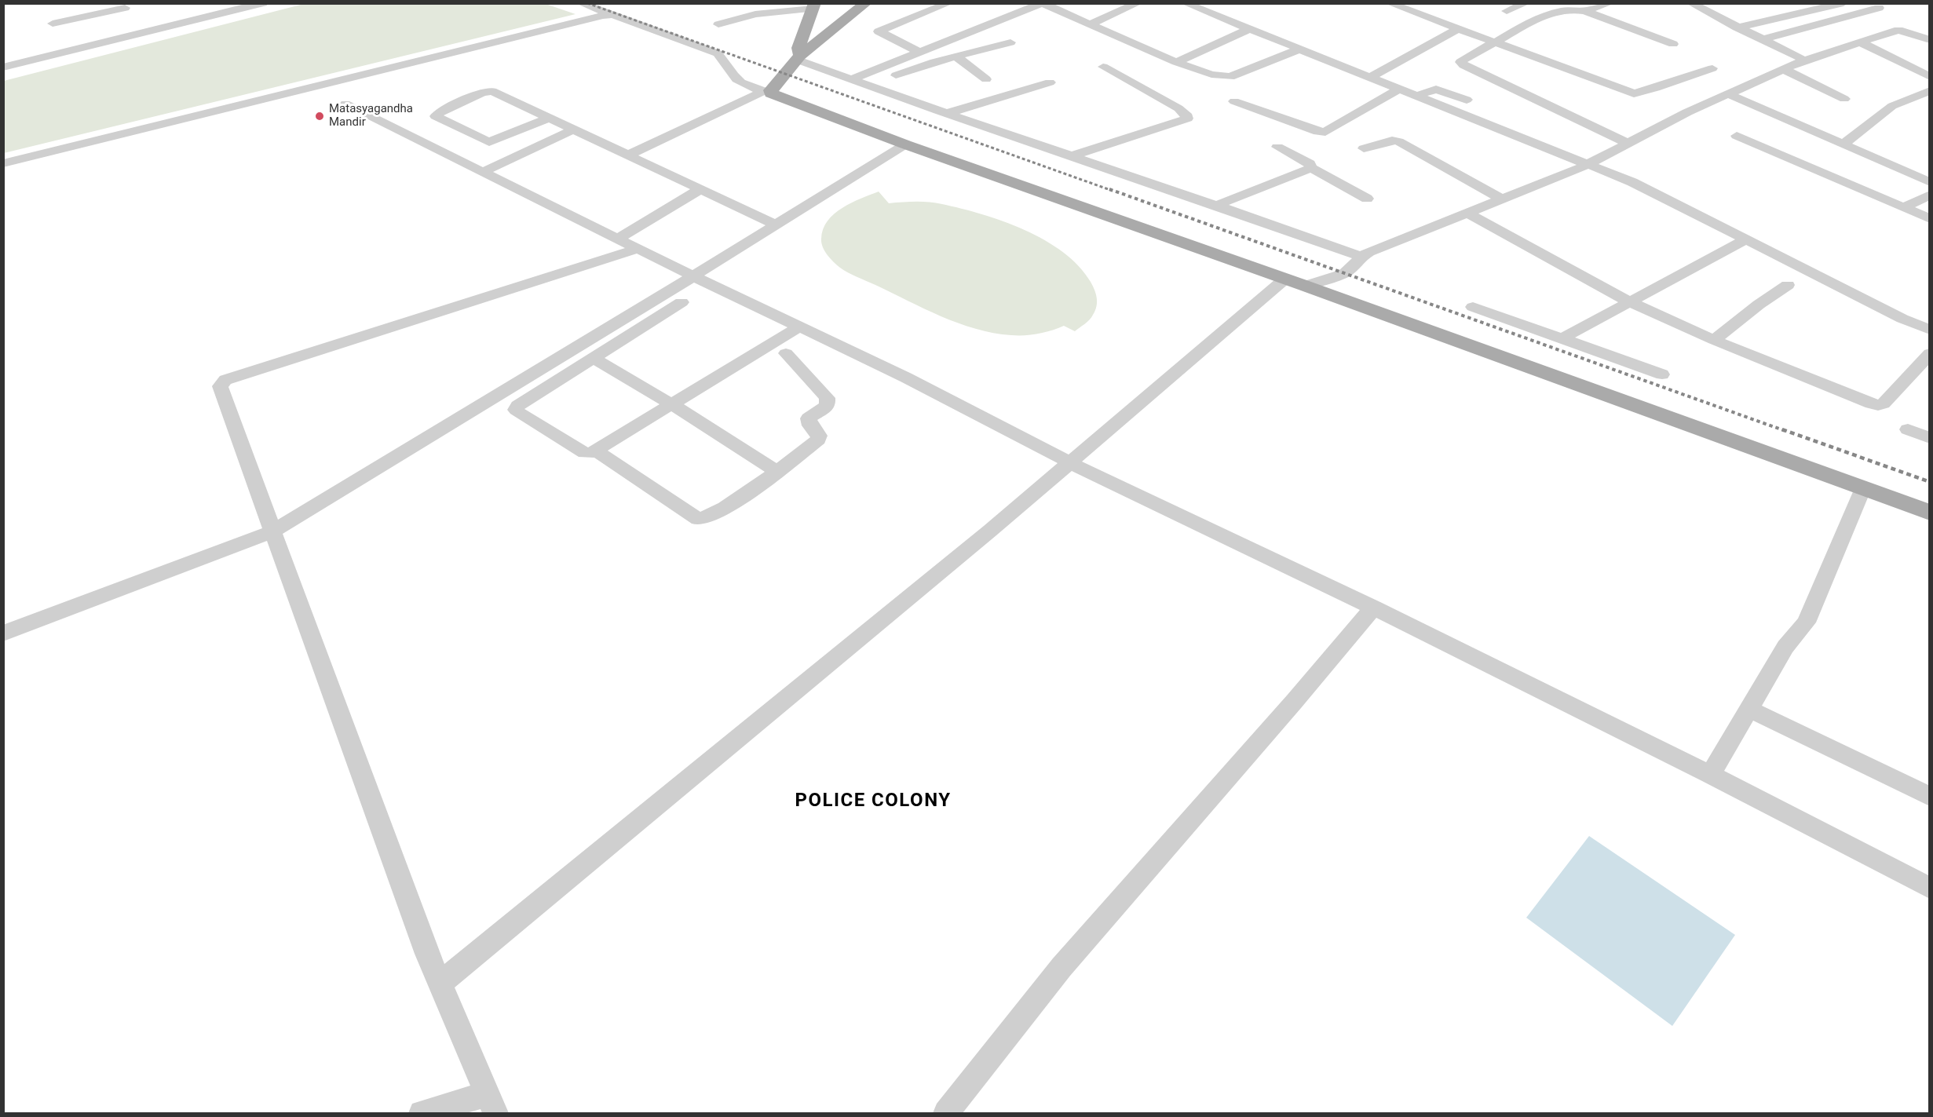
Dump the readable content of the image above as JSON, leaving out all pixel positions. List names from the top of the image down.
{
  "districts": ["POLICE COLONY"],
  "places": ["Matasyagandha Mandir"]
}
